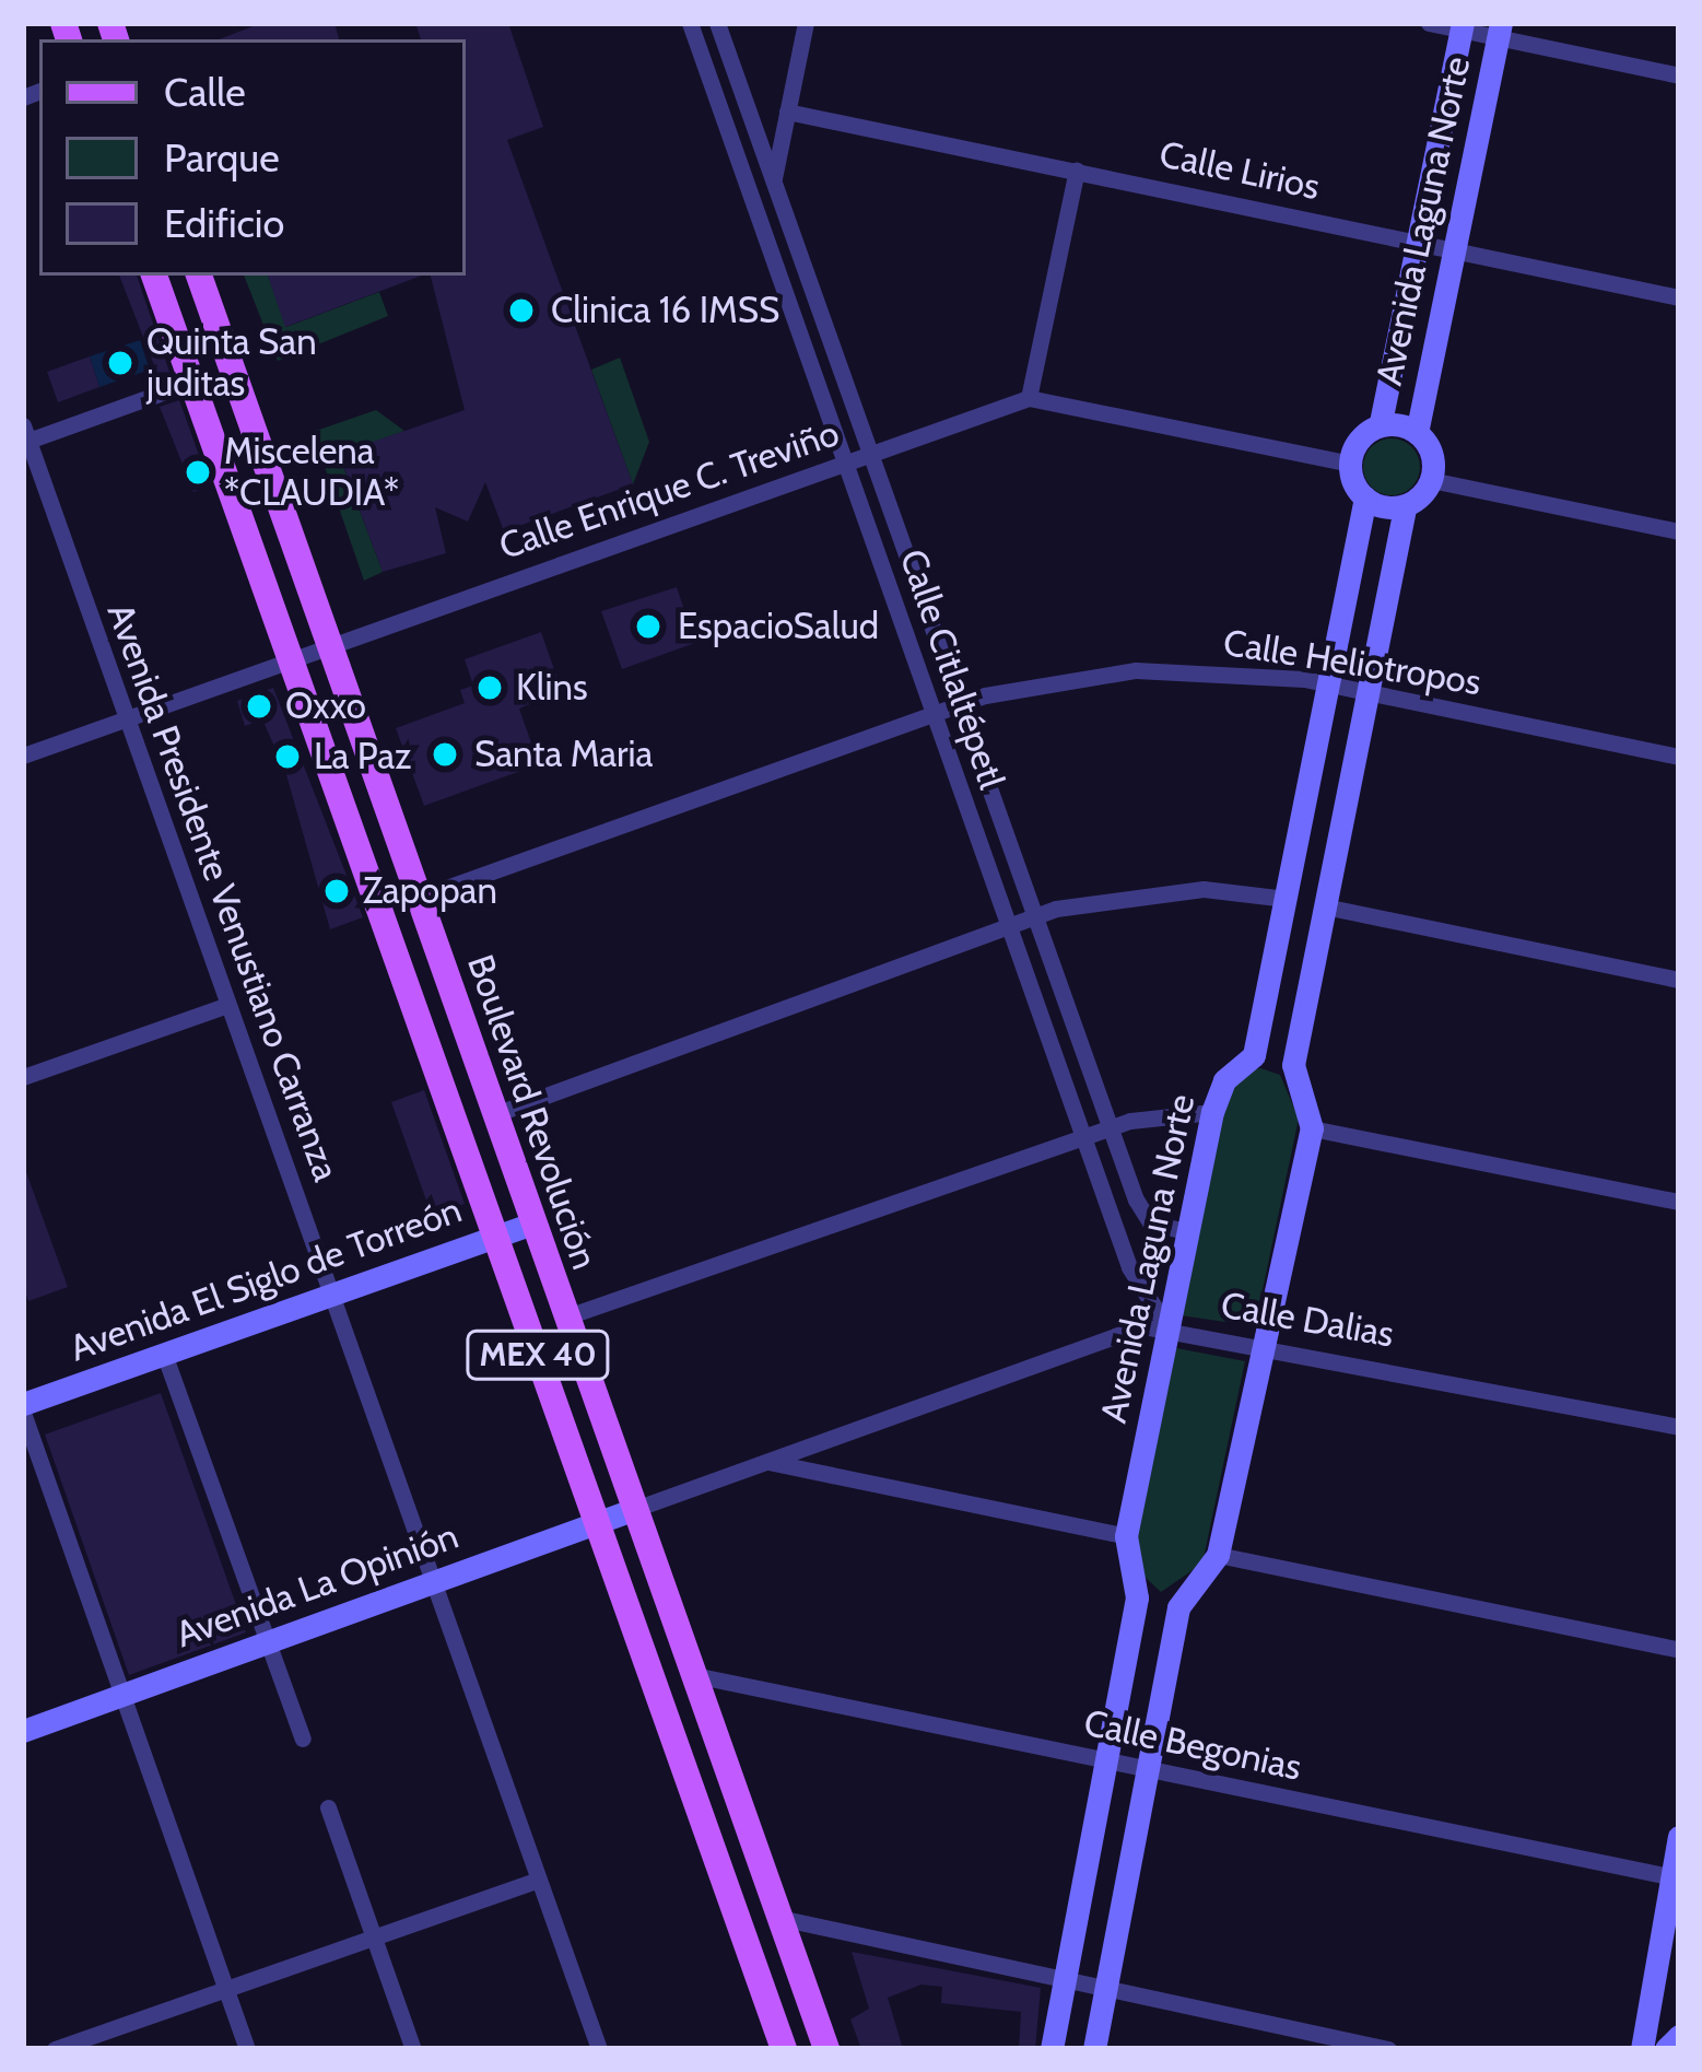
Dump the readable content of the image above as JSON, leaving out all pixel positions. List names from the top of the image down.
{
  "streets": {
    "main road": ["Boulevard Revolución", "MEX 40"],
    "street": [
      "Calle Lirios",
      "Avenida Laguna Norte",
      "Calle Enrique C. Treviño",
      "Calle Heliotropos",
      "Calle Citlaltépetl",
      "Avenida Presidente Venustiano Carranza",
      "Avenida El Siglo de Torreón",
      "Calle Dalias",
      "Avenida La Opinión",
      "Calle Begonias"
    ]
  },
  "crossings": [
    ["Calle Lirios", "Avenida Laguna Norte"],
    ["Avenida Laguna Norte", "Calle Heliotropos"],
    ["Avenida Laguna Norte", "Calle Citlaltépetl"],
    ["Avenida Laguna Norte", "Calle Dalias"],
    ["Avenida Laguna Norte", "Calle Begonias"],
    ["Calle Enrique C. Treviño", "Calle Citlaltépetl"],
    ["Calle Enrique C. Treviño", "Avenida Presidente Venustiano Carranza"],
    ["Calle Enrique C. Treviño", "Boulevard Revolución"],
    ["Calle Enrique C. Treviño", "MEX 40"],
    ["Calle Heliotropos", "Calle Citlaltépetl"],
    ["Calle Heliotropos", "Boulevard Revolución"],
    ["Calle Citlaltépetl", "Calle Dalias"],
    ["Avenida Presidente Venustiano Carranza", "Avenida El Siglo de Torreón"],
    ["Avenida Presidente Venustiano Carranza", "Avenida La Opinión"],
    ["Boulevard Revolución", "Avenida El Siglo de Torreón"],
    ["Boulevard Revolución", "Calle Dalias"],
    ["Boulevard Revolución", "Avenida La Opinión"],
    ["Boulevard Revolución", "Calle Begonias"],
    ["Avenida El Siglo de Torreón", "MEX 40"],
    ["Calle Dalias", "Avenida La Opinión"],
    ["MEX 40", "Avenida La Opinión"]
  ],
  "places": [
    "Clinica 16 IMSS",
    "Quinta San juditas",
    "Miscelena *CLAUDIA*",
    "EspacioSalud",
    "Klins",
    "Oxxo",
    "Santa Maria",
    "La Paz",
    "Zapopan"
  ],
  "legend": ["Calle", "Parque", "Edificio"]
}
